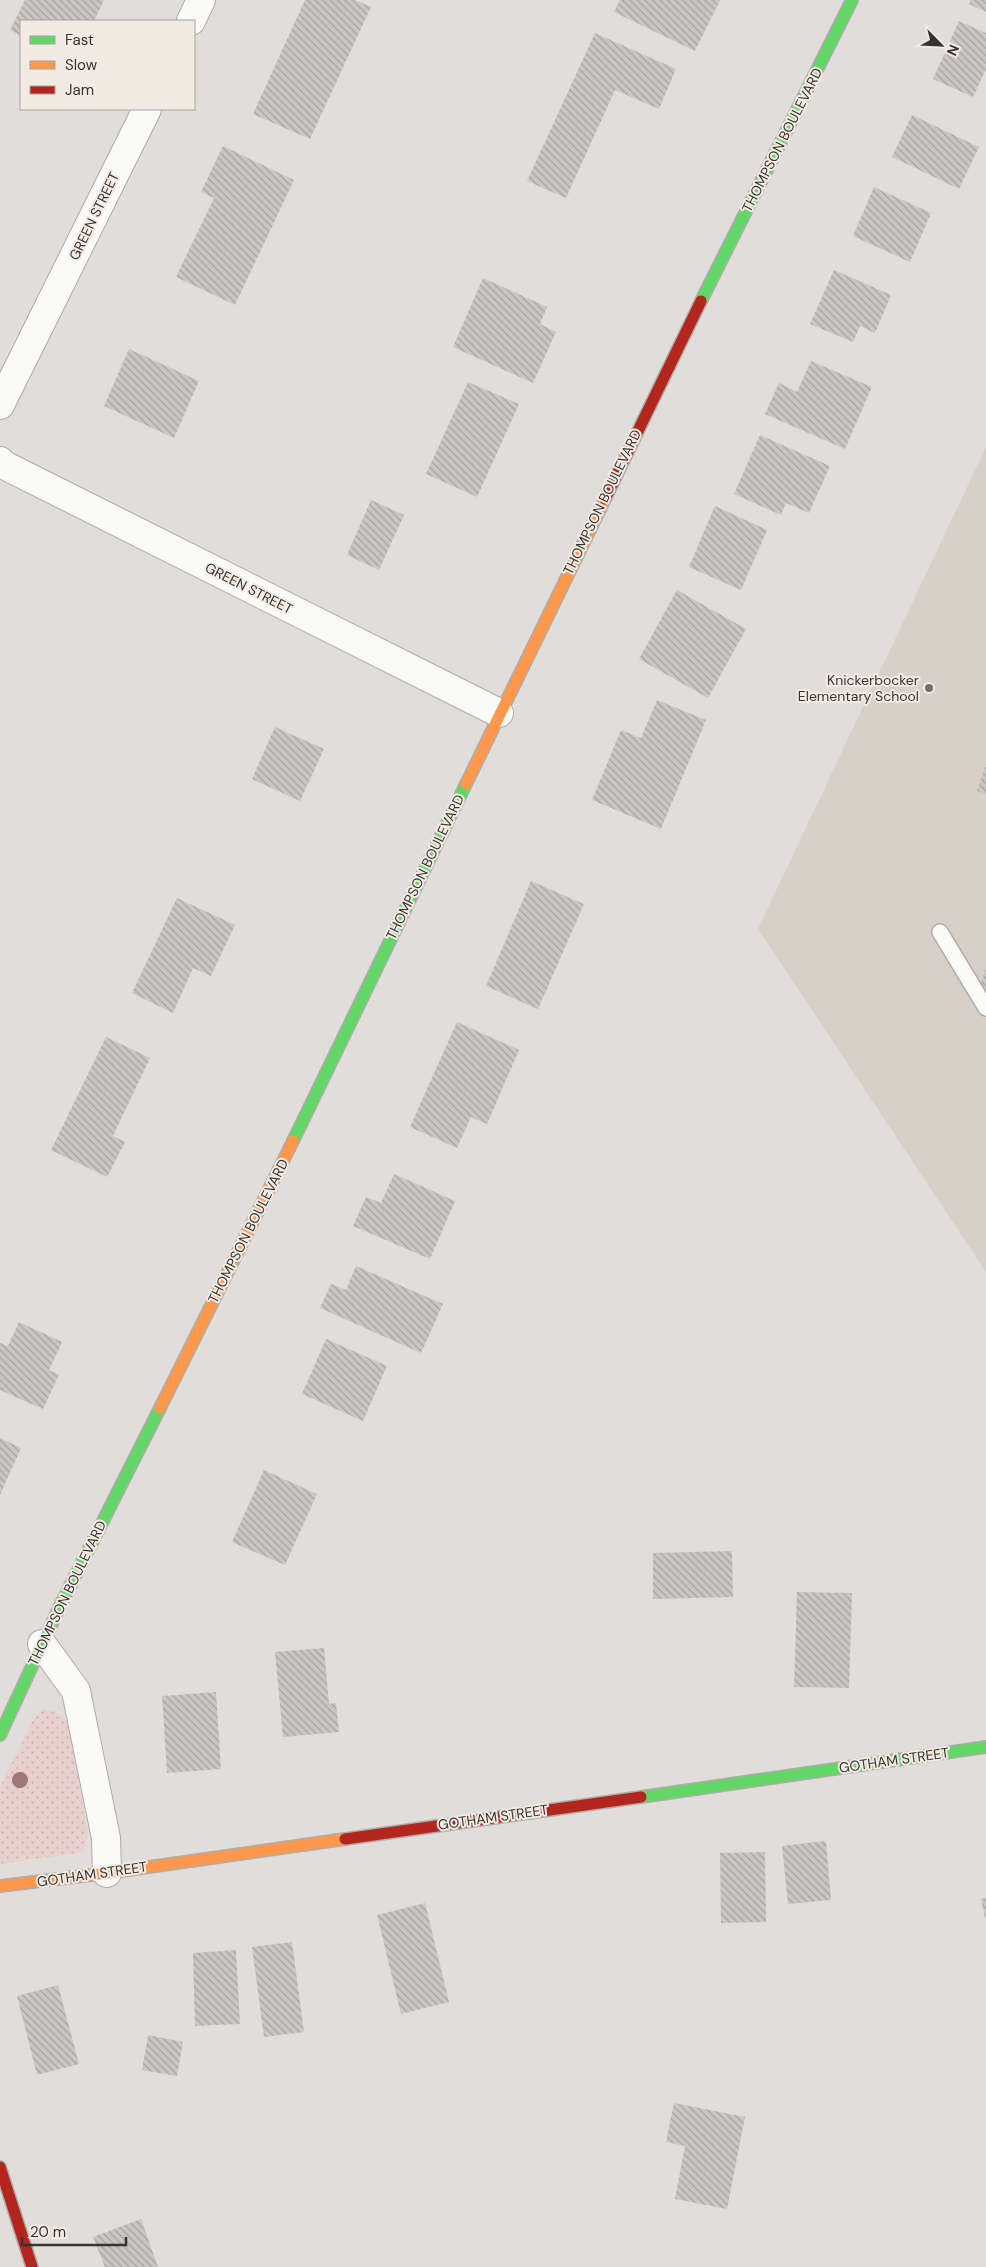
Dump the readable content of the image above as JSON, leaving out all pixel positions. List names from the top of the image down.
{
  "streets": {
    "street": ["THOMPSON BOULEVARD", "GREEN STREET", "GOTHAM STREET"]
  },
  "crossings": [
    ["THOMPSON BOULEVARD", "GREEN STREET"]
  ],
  "places": ["Knickerbocker Elementary School"],
  "legend": ["Fast", "Slow", "Jam"],
  "scale_bar": "20 m",
  "north": "bottom right"
}
